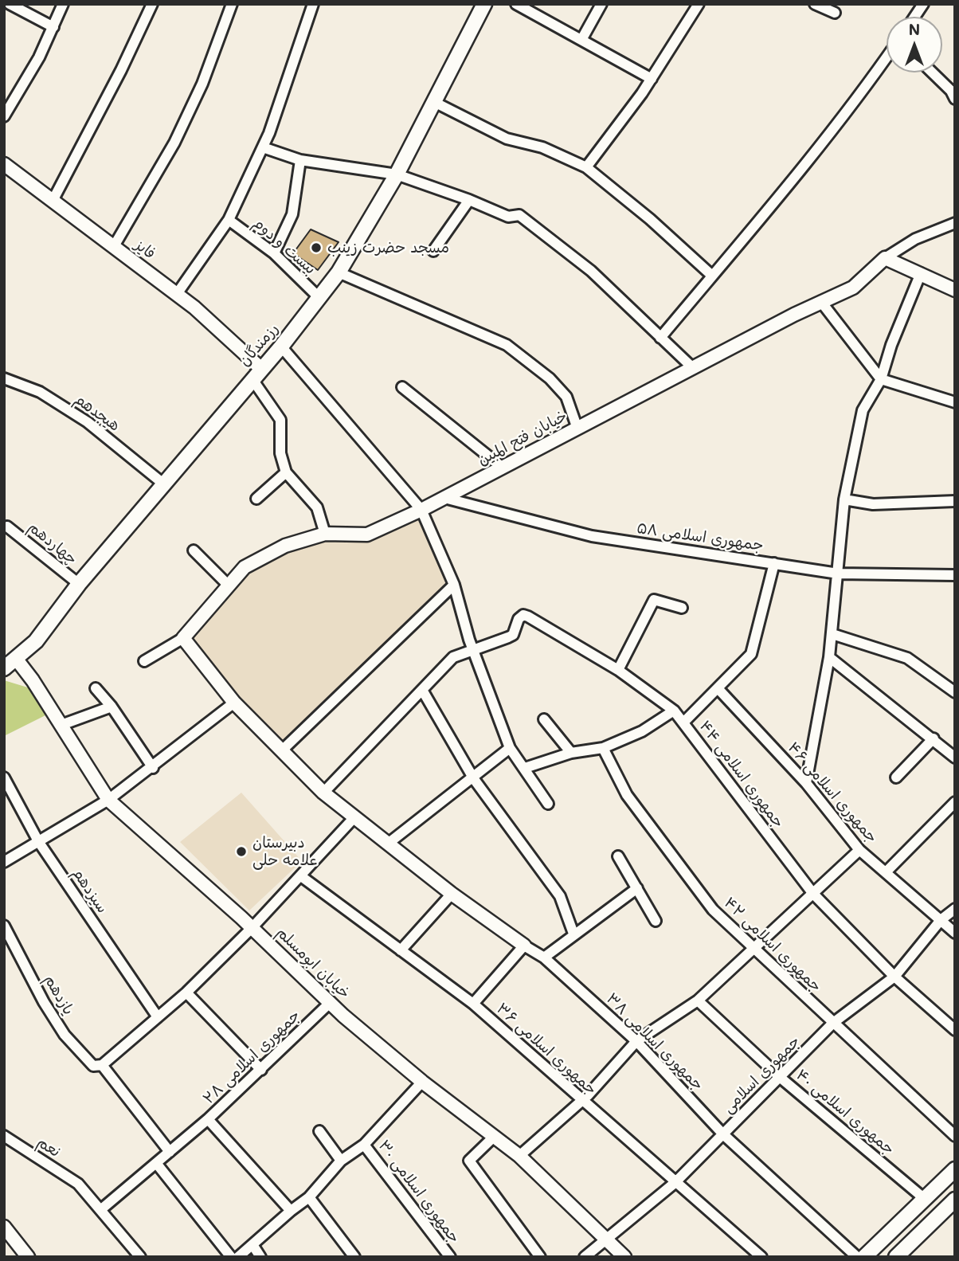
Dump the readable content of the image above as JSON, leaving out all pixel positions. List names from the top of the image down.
{
  "streets": {
    "main road": ["رزمندگان"],
    "street": [
      "بیست و دوم",
      "فایز",
      "هیجدهم",
      "خیابان فتح المبین",
      "جمهوری اسلامی ۵۸",
      "چهاردهم",
      "جمهوری اسلامی ۴۴",
      "جمهوری اسلامی ۴۶",
      "سیزدهم",
      "جمهوری اسلامی ۴۲",
      "خیابان ابومسلم",
      "یازدهم",
      "جمهوری اسلامی ۳۸",
      "جمهوری اسلامی ۳۶",
      "جمهوری اسلامی ۲۸",
      "جمهوری اسلامی",
      "جمهوری اسلامی ۴۰",
      "نعم",
      "جمهوری اسلامی ۳۰"
    ]
  },
  "crossings": [
    ["بیست و دوم", "رزمندگان"],
    ["فایز", "رزمندگان"],
    ["رزمندگان", "هیجدهم"],
    ["رزمندگان", "چهاردهم"],
    ["رزمندگان", "خیابان ابومسلم"],
    ["خیابان فتح المبین", "جمهوری اسلامی ۵۸"],
    ["جمهوری اسلامی ۴۴", "جمهوری اسلامی"],
    ["جمهوری اسلامی ۴۶", "جمهوری اسلامی"],
    ["جمهوری اسلامی ۴۲", "جمهوری اسلامی"],
    ["خیابان ابومسلم", "جمهوری اسلامی ۲۸"],
    ["خیابان ابومسلم", "جمهوری اسلامی"],
    ["جمهوری اسلامی ۳۸", "جمهوری اسلامی"],
    ["جمهوری اسلامی ۳۶", "جمهوری اسلامی"],
    ["جمهوری اسلامی", "جمهوری اسلامی ۴۰"]
  ],
  "places": ["مسجد حضرت زینب", "دبیرستان علامه حلی"],
  "north": "top"
}
